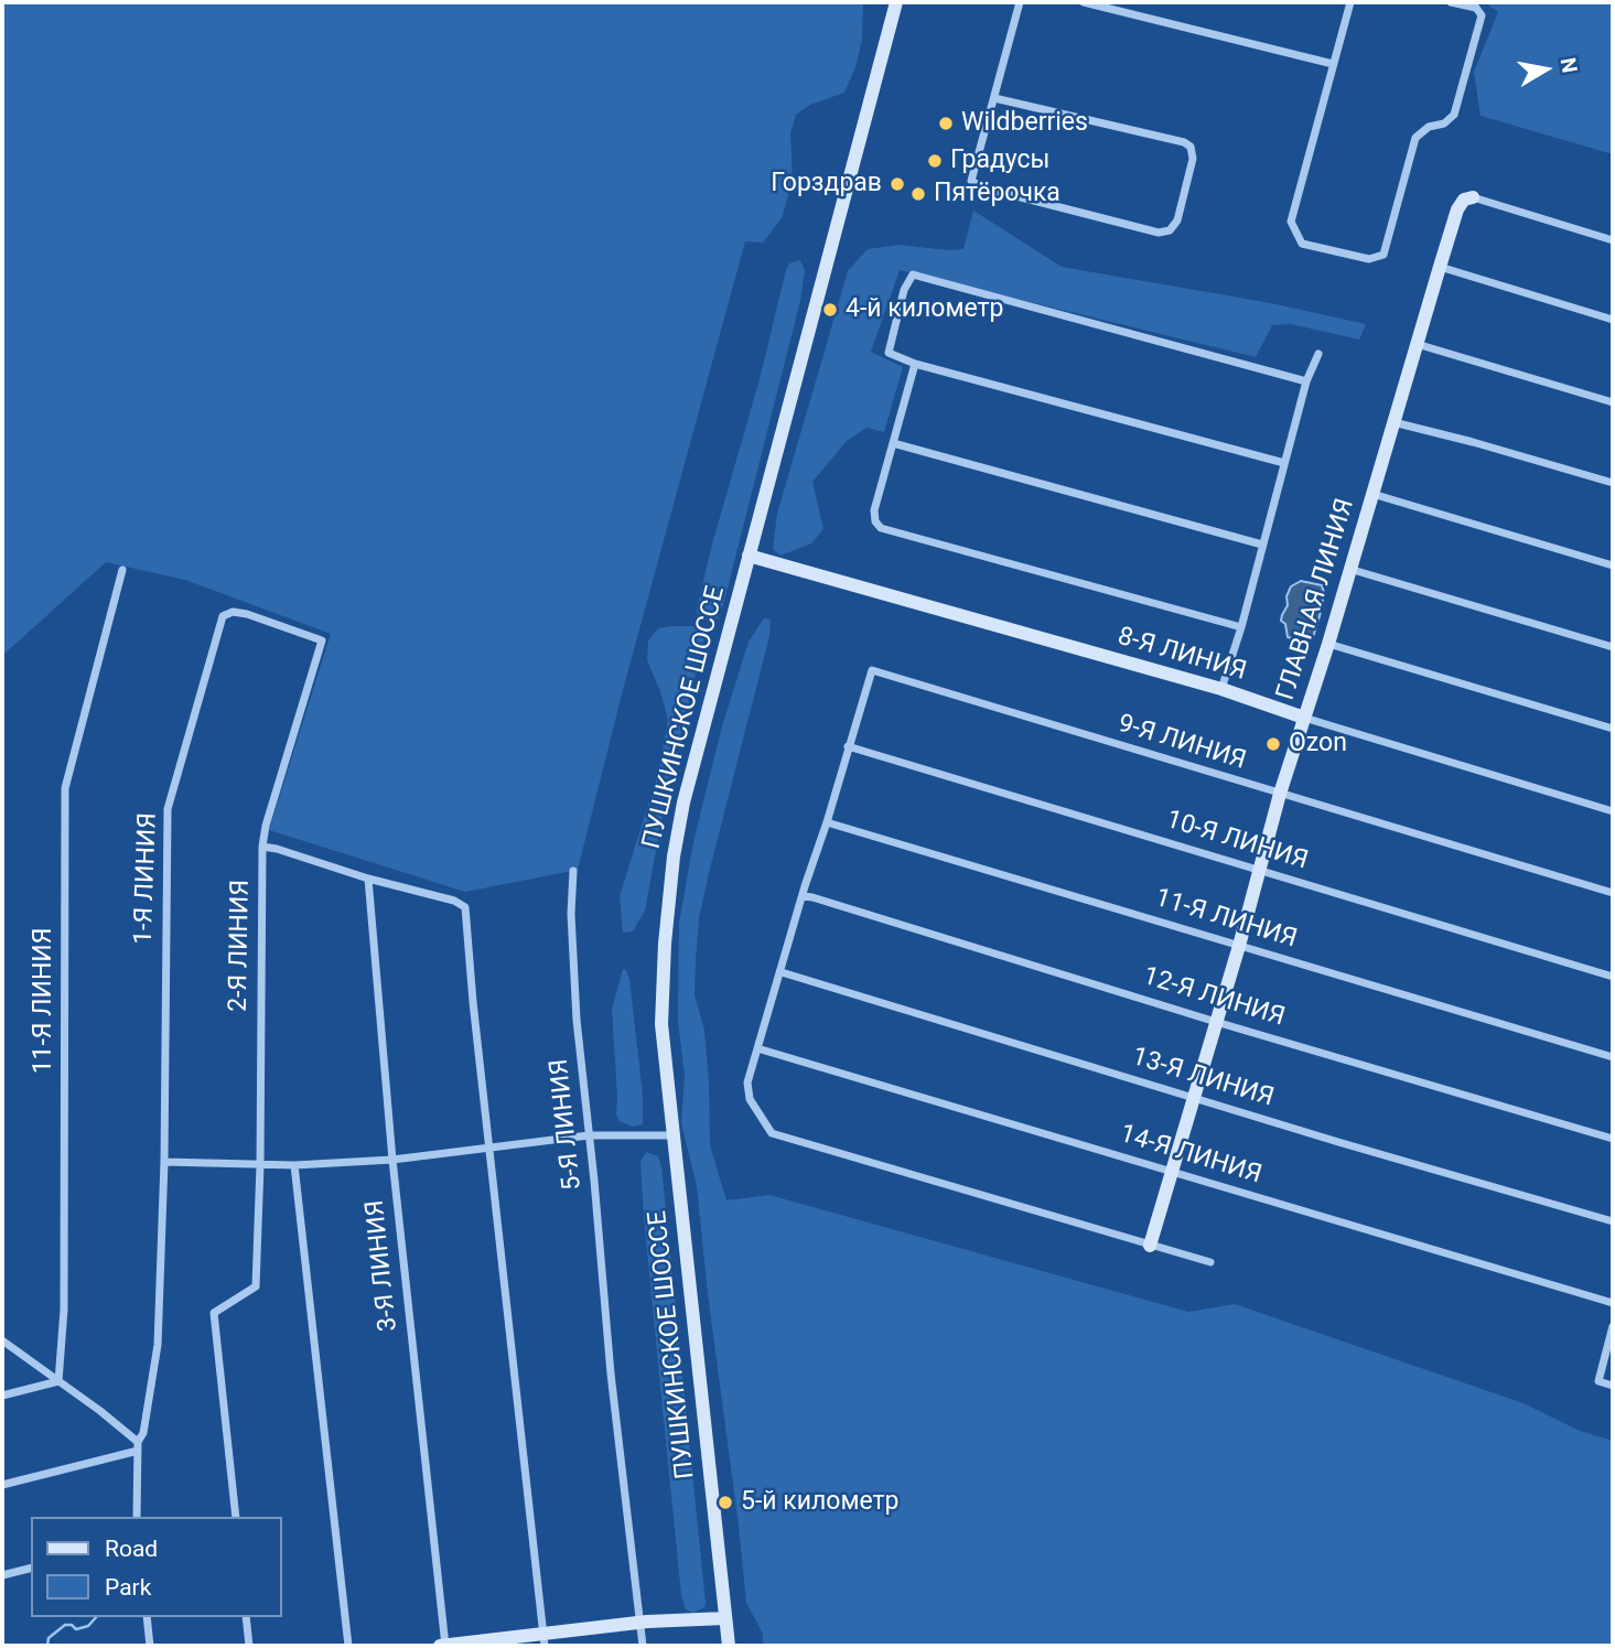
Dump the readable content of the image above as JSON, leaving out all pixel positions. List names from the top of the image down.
{
  "streets": {
    "street": [
      "ГЛАВНАЯ ЛИНИЯ",
      "8-Я ЛИНИЯ",
      "ПУШКИНСКОЕ ШОССЕ",
      "9-Я ЛИНИЯ",
      "10-Я ЛИНИЯ",
      "1-Я ЛИНИЯ",
      "11-Я ЛИНИЯ",
      "2-Я ЛИНИЯ",
      "12-Я ЛИНИЯ",
      "13-Я ЛИНИЯ",
      "5-Я ЛИНИЯ",
      "14-Я ЛИНИЯ",
      "3-Я ЛИНИЯ"
    ]
  },
  "crossings": [
    ["ГЛАВНАЯ ЛИНИЯ", "8-Я ЛИНИЯ"],
    ["ГЛАВНАЯ ЛИНИЯ", "9-Я ЛИНИЯ"],
    ["ГЛАВНАЯ ЛИНИЯ", "10-Я ЛИНИЯ"],
    ["ГЛАВНАЯ ЛИНИЯ", "11-Я ЛИНИЯ"],
    ["ГЛАВНАЯ ЛИНИЯ", "12-Я ЛИНИЯ"],
    ["ГЛАВНАЯ ЛИНИЯ", "13-Я ЛИНИЯ"],
    ["ГЛАВНАЯ ЛИНИЯ", "14-Я ЛИНИЯ"],
    ["8-Я ЛИНИЯ", "ПУШКИНСКОЕ ШОССЕ"],
    ["9-Я ЛИНИЯ", "10-Я ЛИНИЯ"],
    ["1-Я ЛИНИЯ", "2-Я ЛИНИЯ"]
  ],
  "places": [
    "Wildberries",
    "Градусы",
    "Горздрав",
    "Пятёрочка",
    "4-й километр",
    "Ozon",
    "5-й километр"
  ],
  "legend": ["Road", "Park"],
  "north": "right"
}
